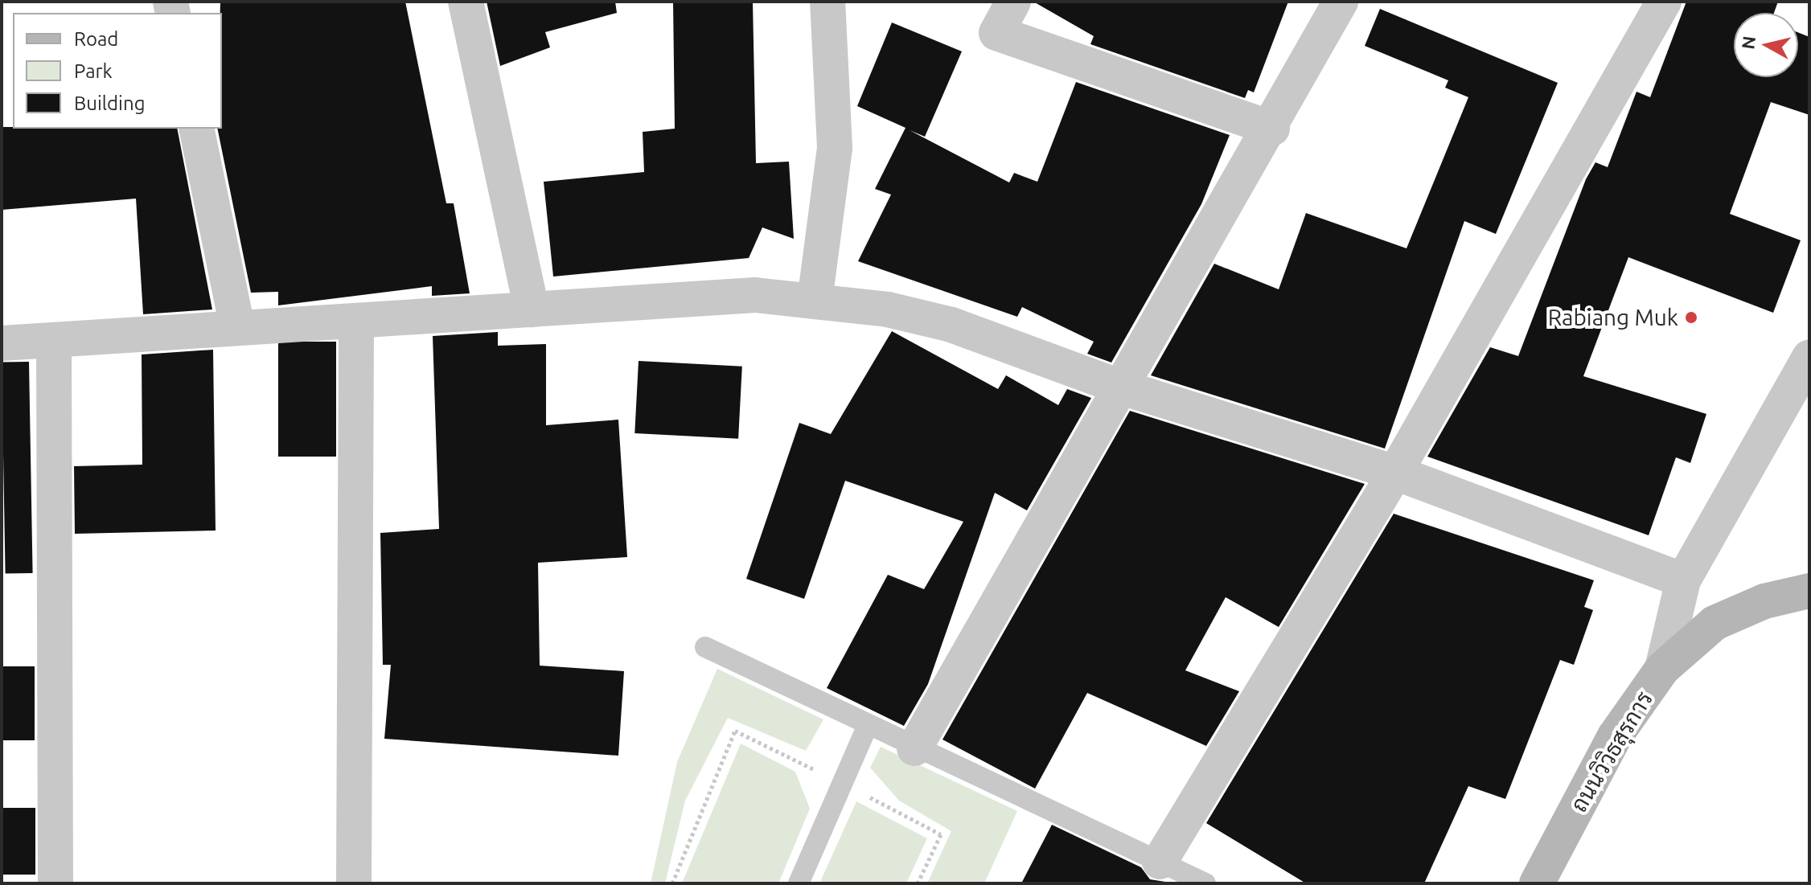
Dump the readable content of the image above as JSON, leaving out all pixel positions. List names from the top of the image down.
{
  "streets": {
    "main road": ["ถนนวิวิธสุรการ"]
  },
  "places": ["Rabiang Muk"],
  "legend": ["Road", "Park", "Building"],
  "north": "left"
}
